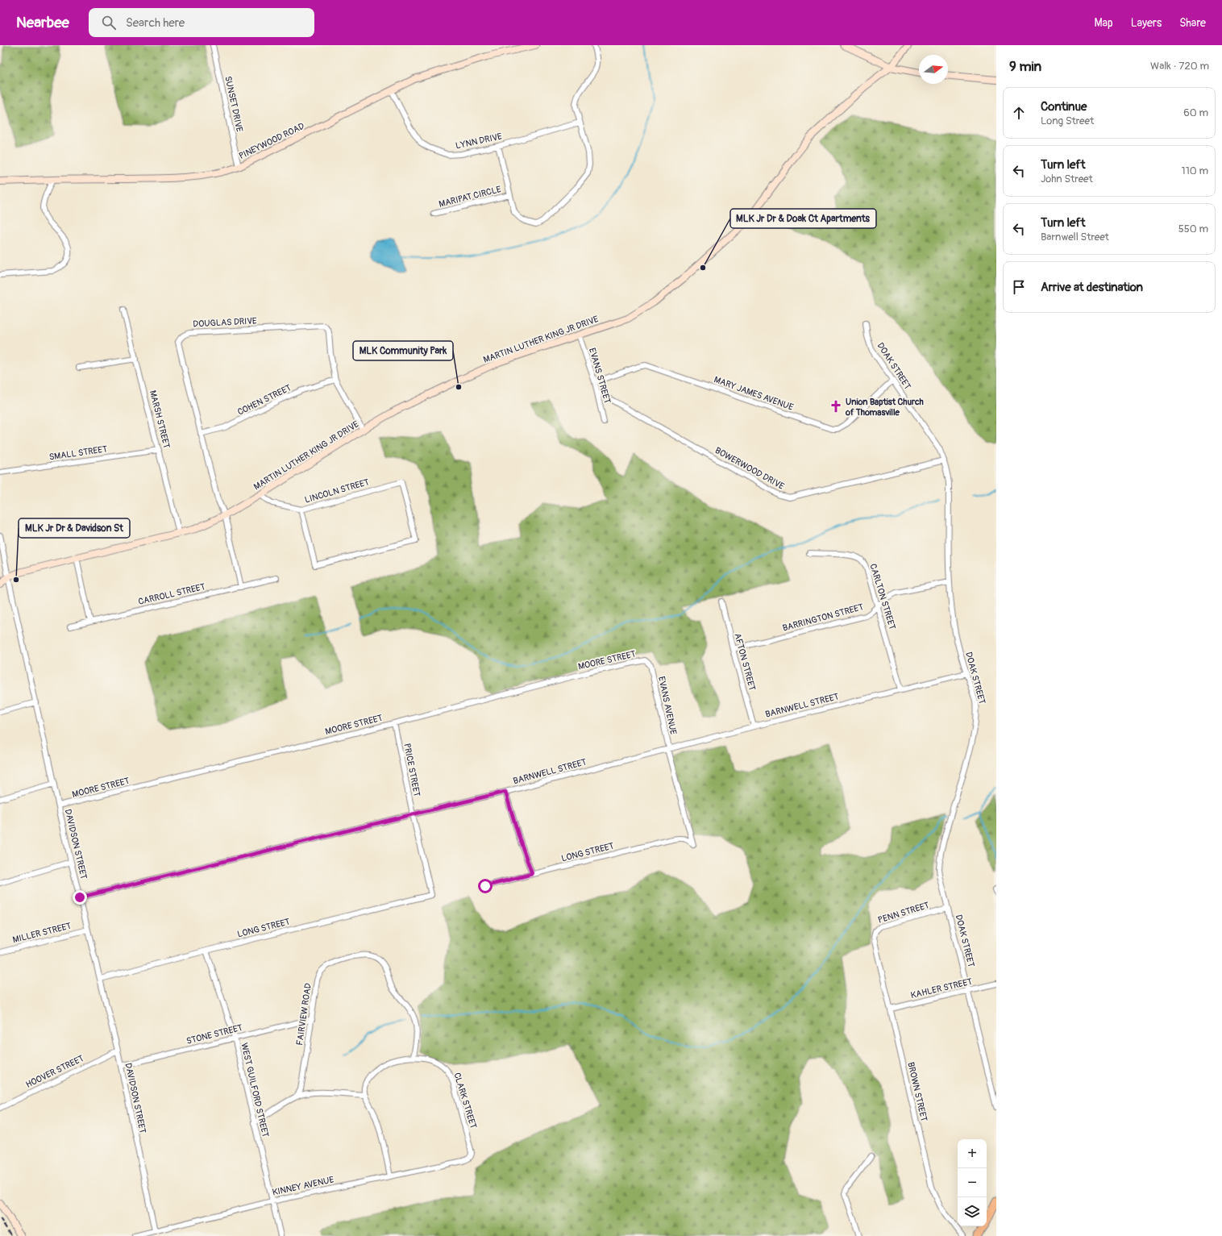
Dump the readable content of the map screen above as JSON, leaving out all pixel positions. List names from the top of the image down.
{
  "streets": {
    "street": [
      "SUNSET DRIVE",
      "PINEYWOOD ROAD",
      "LYNN DRIVE",
      "MARIPAT CIRCLE",
      "DOUGLAS DRIVE",
      "MARTIN LUTHER KING JR DRIVE",
      "DOAK STREET",
      "EVANS STREET",
      "MARY JAMES AVENUE",
      "COHEN STREET",
      "MARSH STREET",
      "SMALL STREET",
      "BOWERWOOD DRIVE",
      "LINCOLN STREET",
      "CARROLL STREET",
      "CARLTON STREET",
      "BARRINGTON STREET",
      "MOORE STREET",
      "AFTON STREET",
      "EVANS AVENUE",
      "BARNWELL STREET",
      "PRICE STREET",
      "DAVIDSON STREET",
      "LONG STREET",
      "PENN STREET",
      "MILLER STREET",
      "KAHLER STREET",
      "FAIRVIEW ROAD",
      "STONE STREET",
      "HOOVER STREET",
      "WEST GUILFORD STREET",
      "BROWN STREET",
      "CLARK STREET",
      "KINNEY AVENUE"
    ]
  },
  "crossings": [
    ["SUNSET DRIVE", "PINEYWOOD ROAD"],
    ["PINEYWOOD ROAD", "LYNN DRIVE"],
    ["DOUGLAS DRIVE", "MARTIN LUTHER KING JR DRIVE"],
    ["DOUGLAS DRIVE", "COHEN STREET"],
    ["DOUGLAS DRIVE", "CARROLL STREET"],
    ["MARTIN LUTHER KING JR DRIVE", "EVANS STREET"],
    ["MARTIN LUTHER KING JR DRIVE", "MARSH STREET"],
    ["MARTIN LUTHER KING JR DRIVE", "LINCOLN STREET"],
    ["MARTIN LUTHER KING JR DRIVE", "DAVIDSON STREET"],
    ["DOAK STREET", "MARY JAMES AVENUE"],
    ["DOAK STREET", "BOWERWOOD DRIVE"],
    ["DOAK STREET", "BARRINGTON STREET"],
    ["DOAK STREET", "BARNWELL STREET"],
    ["DOAK STREET", "PENN STREET"],
    ["DOAK STREET", "KAHLER STREET"],
    ["EVANS STREET", "MARY JAMES AVENUE"],
    ["EVANS STREET", "BOWERWOOD DRIVE"],
    ["MARSH STREET", "SMALL STREET"],
    ["CARLTON STREET", "BARRINGTON STREET"],
    ["CARLTON STREET", "BARNWELL STREET"],
    ["BARRINGTON STREET", "AFTON STREET"],
    ["MOORE STREET", "EVANS AVENUE"],
    ["MOORE STREET", "PRICE STREET"],
    ["MOORE STREET", "DAVIDSON STREET"],
    ["AFTON STREET", "BARNWELL STREET"],
    ["EVANS AVENUE", "BARNWELL STREET"],
    ["EVANS AVENUE", "LONG STREET"],
    ["BARNWELL STREET", "PRICE STREET"],
    ["BARNWELL STREET", "DAVIDSON STREET"],
    ["PRICE STREET", "LONG STREET"],
    ["DAVIDSON STREET", "LONG STREET"],
    ["DAVIDSON STREET", "MILLER STREET"],
    ["DAVIDSON STREET", "STONE STREET"],
    ["DAVIDSON STREET", "HOOVER STREET"],
    ["DAVIDSON STREET", "KINNEY AVENUE"],
    ["LONG STREET", "WEST GUILFORD STREET"],
    ["PENN STREET", "BROWN STREET"],
    ["KAHLER STREET", "BROWN STREET"],
    ["FAIRVIEW ROAD", "STONE STREET"],
    ["FAIRVIEW ROAD", "CLARK STREET"],
    ["STONE STREET", "WEST GUILFORD STREET"],
    ["WEST GUILFORD STREET", "KINNEY AVENUE"],
    ["CLARK STREET", "KINNEY AVENUE"]
  ],
  "places": {
    "other": ["MLK Jr Dr & Doak Ct Apartments", "MLK Community Park", "MLK Jr Dr & Davidson St"],
    "church": ["Union Baptist Church of Thomasville"]
  },
  "north": "right",
  "page": {
    "header": "Nearbee",
    "search": "Search here",
    "nav": ["Map", "Layers", "Share"],
    "heading": ["9 min", "Walk · 720 m"],
    "list": [
      ["Continue", "Long Street", "60 m"],
      ["Turn left", "John Street", "110 m"],
      ["Turn left", "Barnwell Street", "550 m"],
      "Arrive at destination"
    ],
    "map_buttons": ["+", "−"]
  }
}
